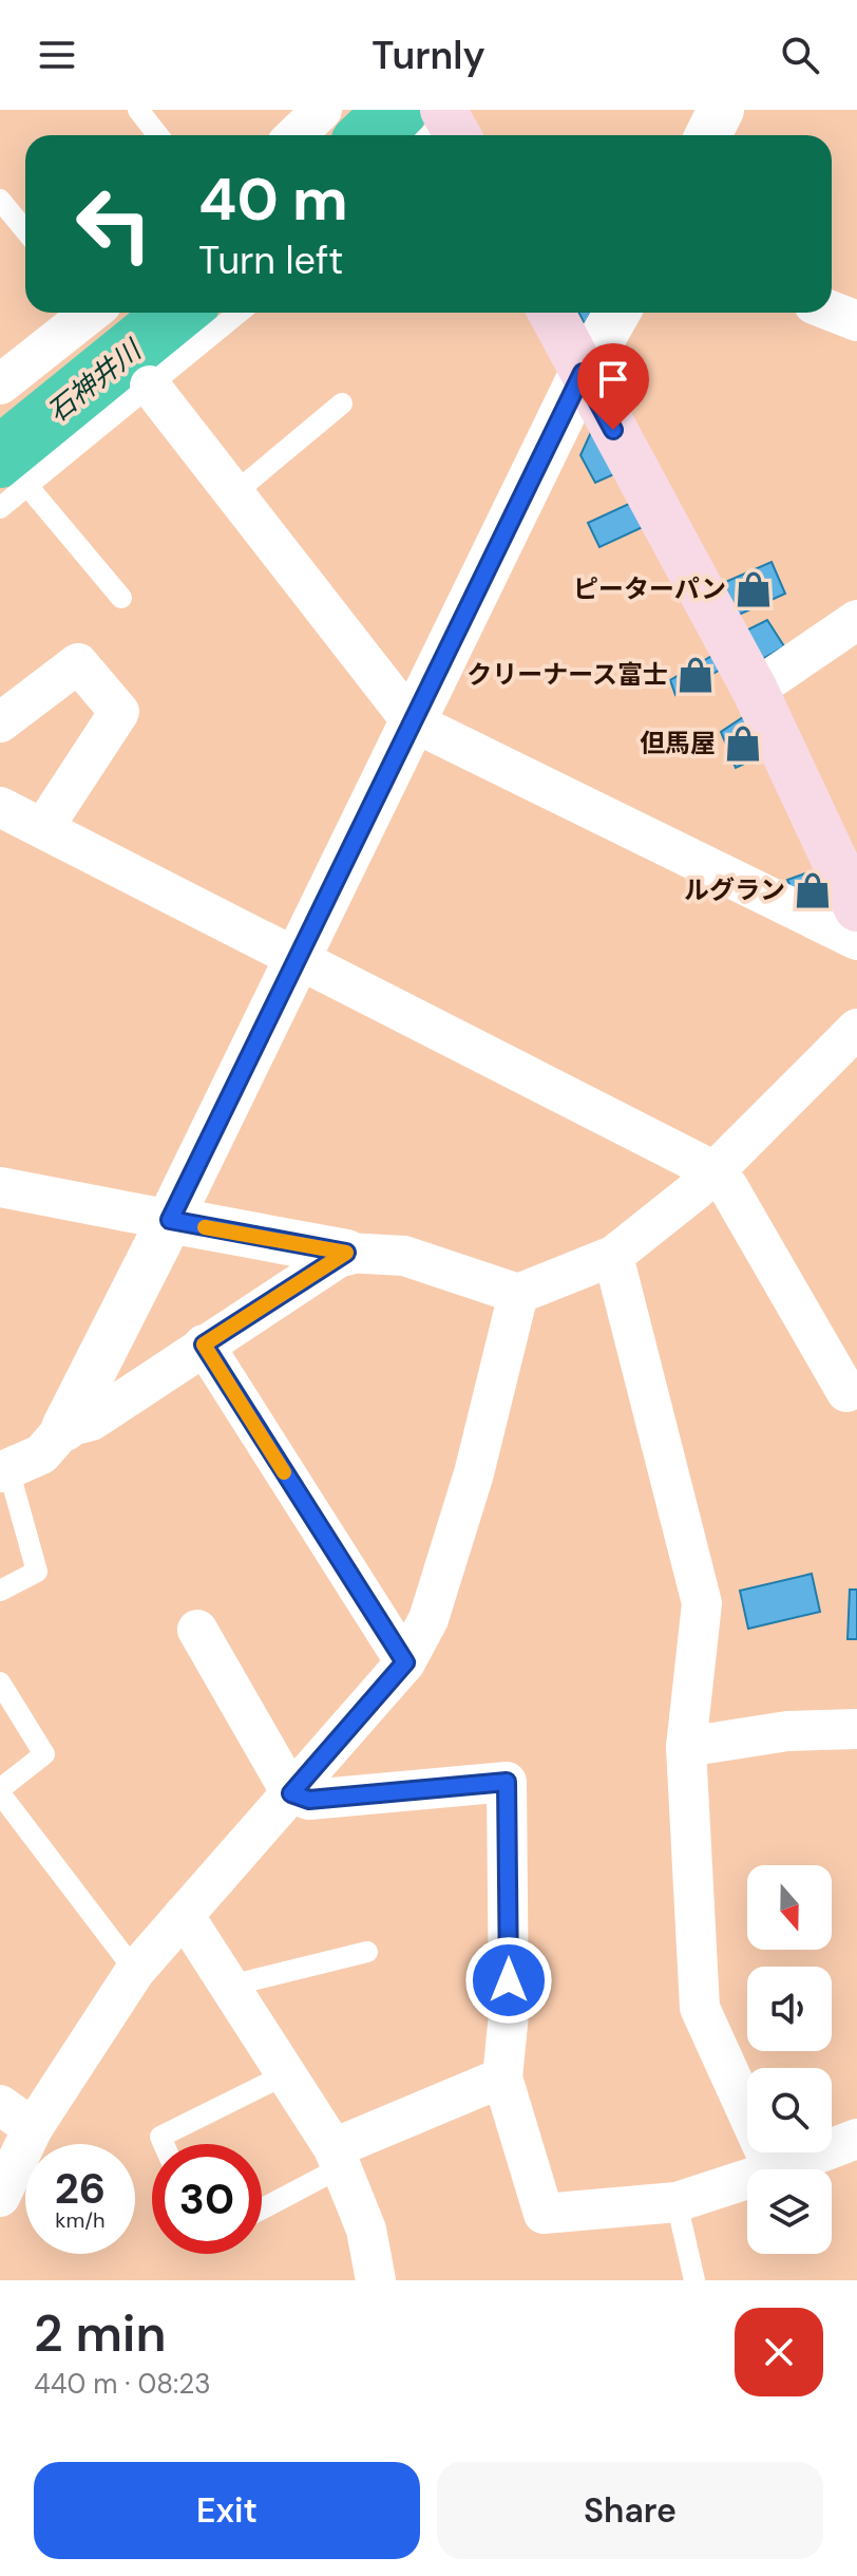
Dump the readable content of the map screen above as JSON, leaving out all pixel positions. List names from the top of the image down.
{
  "water": ["石神井川"],
  "places": {
    "shop": [
      "ピーターパン",
      "クリーナース富士",
      "但馬屋",
      "ルグラン"
    ]
  },
  "north": "bottom",
  "page": {
    "header": "Turnly",
    "turn": ["40 m", "Turn left"],
    "speed": "26 km/h",
    "limit": "30",
    "heading": ["2 min", "440 m · 08:23"],
    "buttons": ["Exit", "Share"]
  }
}
